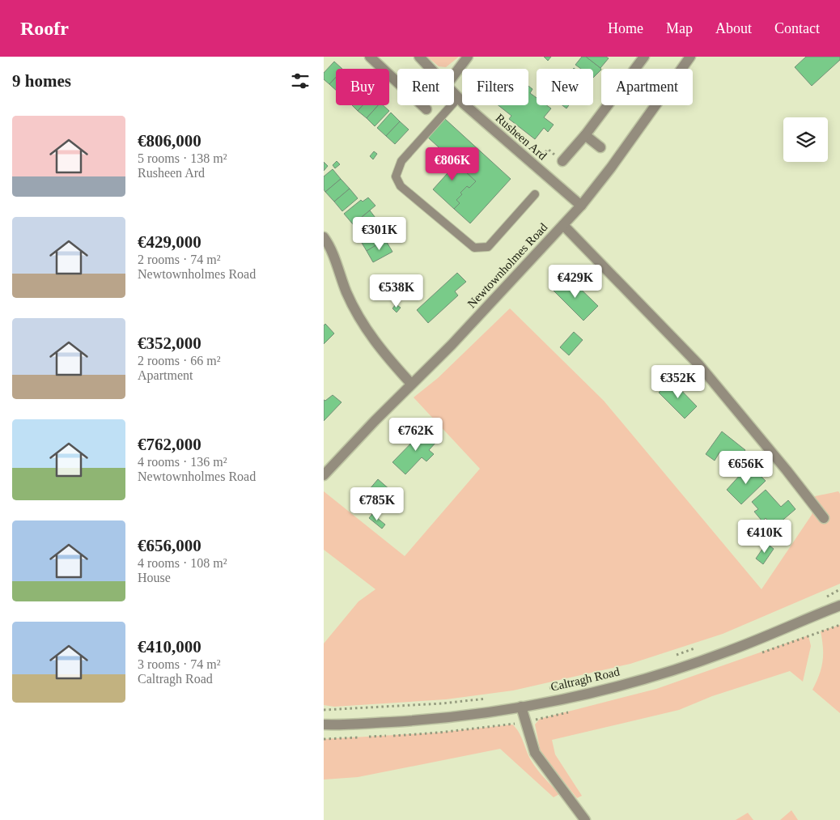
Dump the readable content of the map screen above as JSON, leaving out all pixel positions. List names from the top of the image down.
{
  "streets": {
    "street": ["Rusheen Ard", "Newtownholmes Road", "Caltragh Road"]
  },
  "crossings": [
    ["Rusheen Ard", "Newtownholmes Road"]
  ],
  "page": {
    "header": "Roofr",
    "nav": [
      "Home",
      "Map",
      "About",
      "Contact"
    ],
    "heading": "9 homes",
    "chip": [
      "Buy",
      "Rent",
      "Filters",
      "New",
      "Apartment"
    ],
    "list": [
      {
        "name": "€806,000",
        "note": "5 rooms · 138 m² · Rusheen Ard"
      },
      {
        "name": "€429,000",
        "note": "2 rooms · 74 m² · Newtownholmes Road"
      },
      {
        "name": "€352,000",
        "note": "2 rooms · 66 m² · Apartment"
      },
      {
        "name": "€762,000",
        "note": "4 rooms · 136 m² · Newtownholmes Road"
      },
      {
        "name": "€656,000",
        "note": "4 rooms · 108 m² · House"
      },
      {
        "name": "€410,000",
        "note": "3 rooms · 74 m² · Caltragh Road"
      }
    ],
    "price": [
      "€806K",
      "€301K",
      "€429K",
      "€538K",
      "€352K",
      "€762K",
      "€656K",
      "€785K",
      "€410K"
    ]
  }
}
